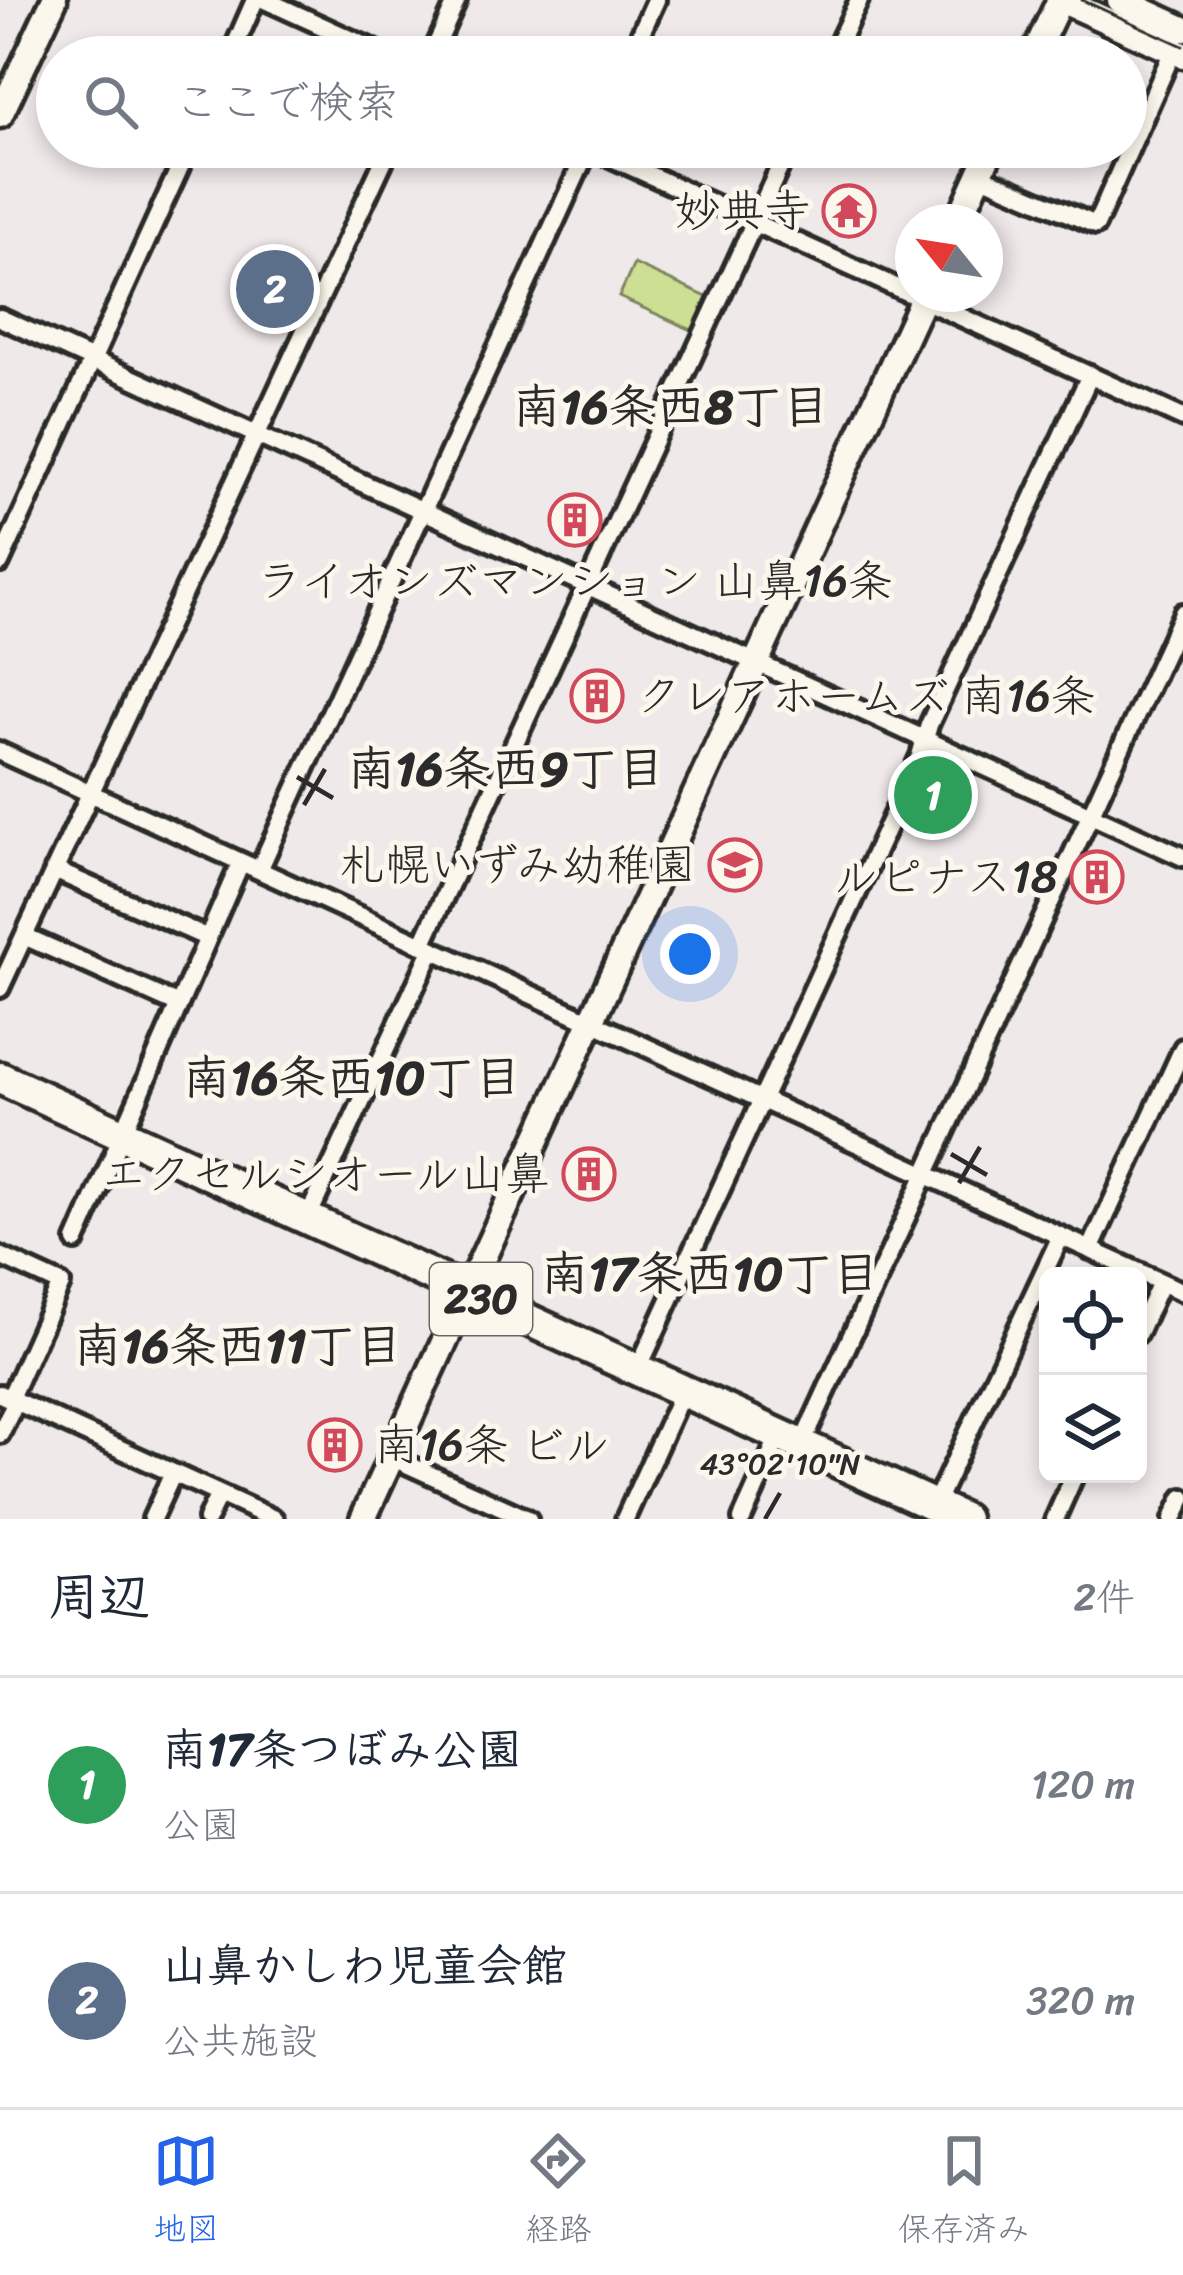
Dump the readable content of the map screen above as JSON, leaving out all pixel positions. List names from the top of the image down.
{
  "streets": {
    "highway": ["230"]
  },
  "districts": [
    "南16条西8丁目",
    "南16条西9丁目",
    "南16条西10丁目",
    "南17条西10丁目",
    "南16条西11丁目"
  ],
  "places": {
    "temple": ["妙典寺"],
    "building": [
      "ライオンズマンション 山鼻16条",
      "クレアホームズ 南16条",
      "ルピナス18",
      "エクセルシオール山鼻",
      "南16条 ビル"
    ],
    "school or university": ["札幌いずみ幼稚園"]
  },
  "north": "top left",
  "page": {
    "search": "ここで検索",
    "pins": ["2", "1"],
    "heading": ["周辺", "2件"],
    "list": [
      {
        "mark": "1",
        "name": "南17条つぼみ公園",
        "note": "公園",
        "value": "120 m"
      },
      {
        "mark": "2",
        "name": "山鼻かしわ児童会館",
        "note": "公共施設",
        "value": "320 m"
      }
    ],
    "nav": ["地図", "経路", "保存済み"]
  },
  "coordinates": ["43°02'10\"N"]
}
